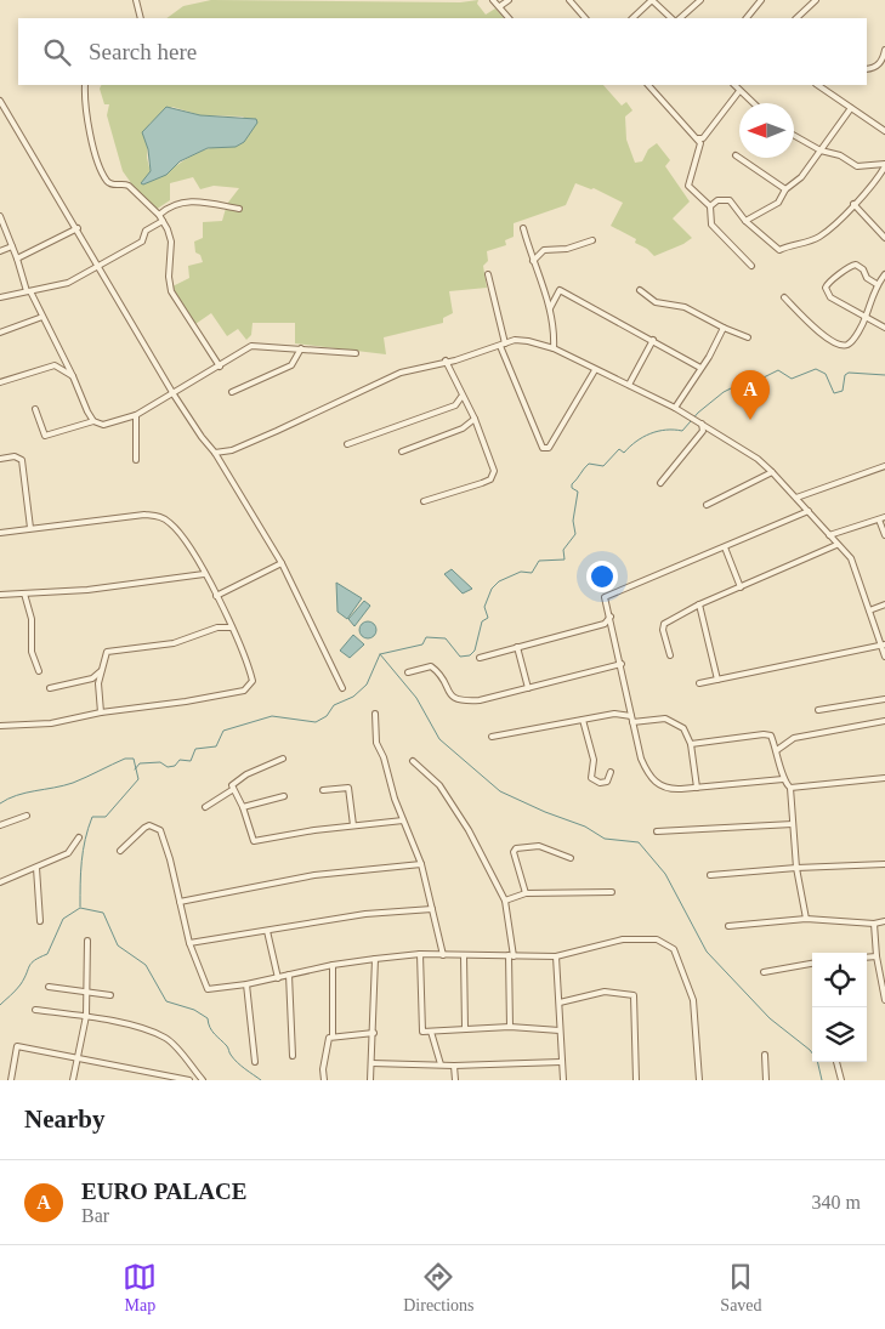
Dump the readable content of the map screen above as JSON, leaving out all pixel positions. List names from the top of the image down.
{
  "north": "left",
  "page": {
    "search": "Search here",
    "pins": "A",
    "heading": "Nearby",
    "list": [
      {
        "mark": "A",
        "name": "EURO PALACE",
        "note": "Bar",
        "value": "340 m"
      }
    ],
    "nav": ["Map", "Directions", "Saved"]
  }
}
